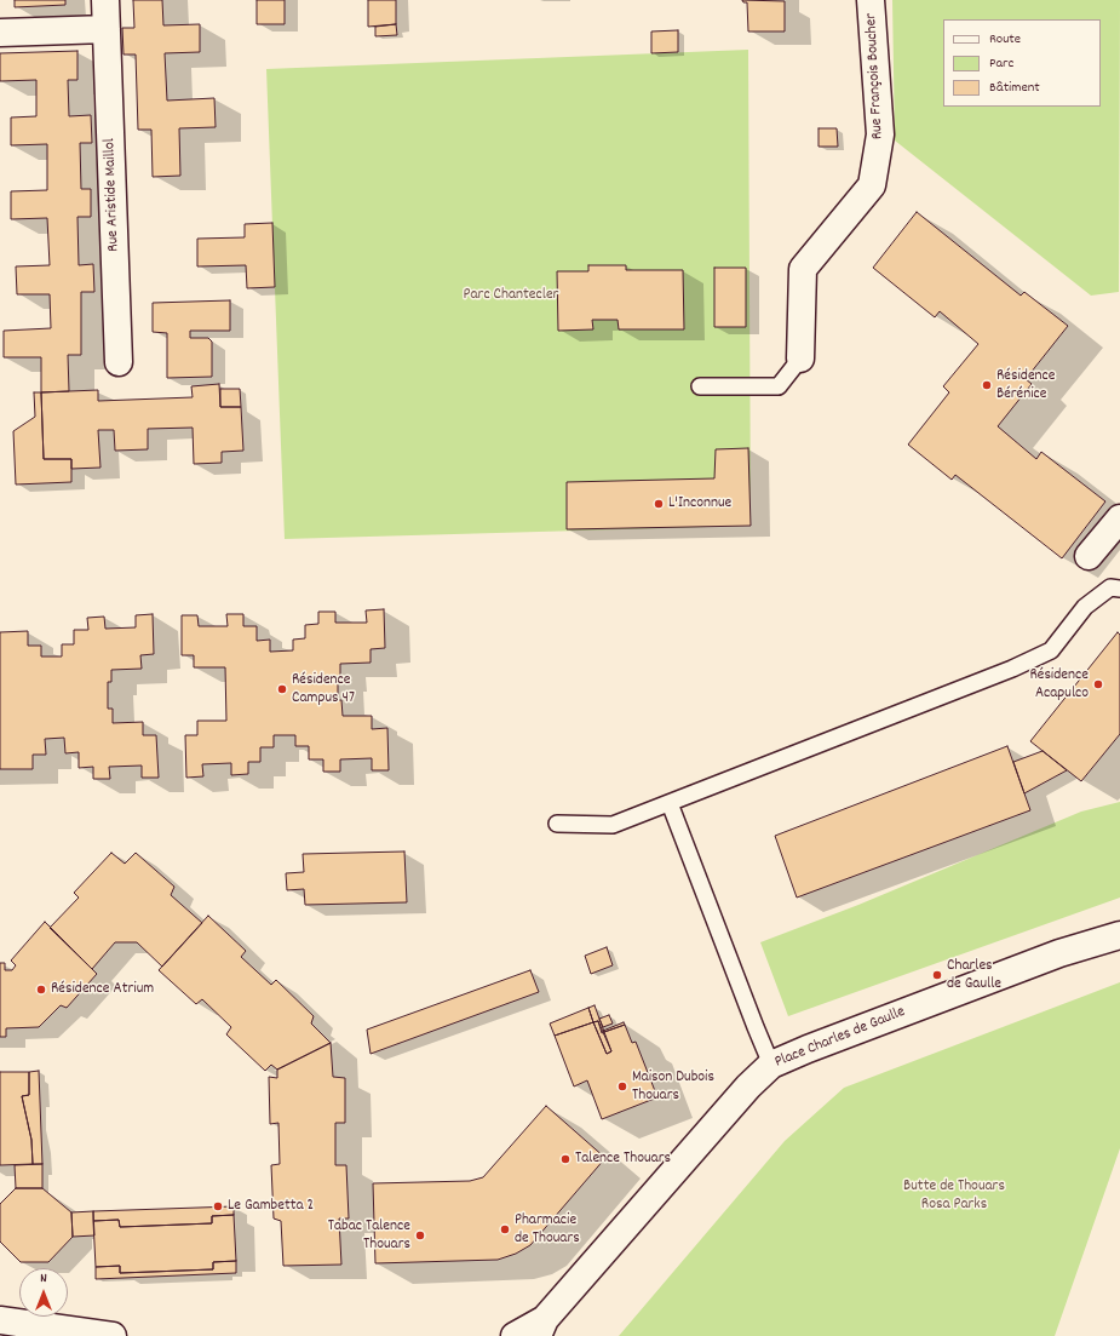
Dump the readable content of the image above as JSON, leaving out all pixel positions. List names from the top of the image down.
{
  "streets": {
    "street": ["Rue François Boucher", "Rue Aristide Maillol", "Place Charles de Gaulle"]
  },
  "parks": ["Parc Chantecler", "Butte de Thouars Rosa Parks"],
  "places": [
    "Résidence Bérénice",
    "L'Inconnue",
    "Résidence Acapulco",
    "Résidence Campus 47",
    "Charles de Gaulle",
    "Résidence Atrium",
    "Maison Dubois Thouars",
    "Talence Thouars",
    "Le Gambetta 2",
    "Pharmacie de Thouars",
    "Tabac Talence Thouars"
  ],
  "legend": ["Route", "Parc", "Bâtiment"],
  "north": "top"
}
